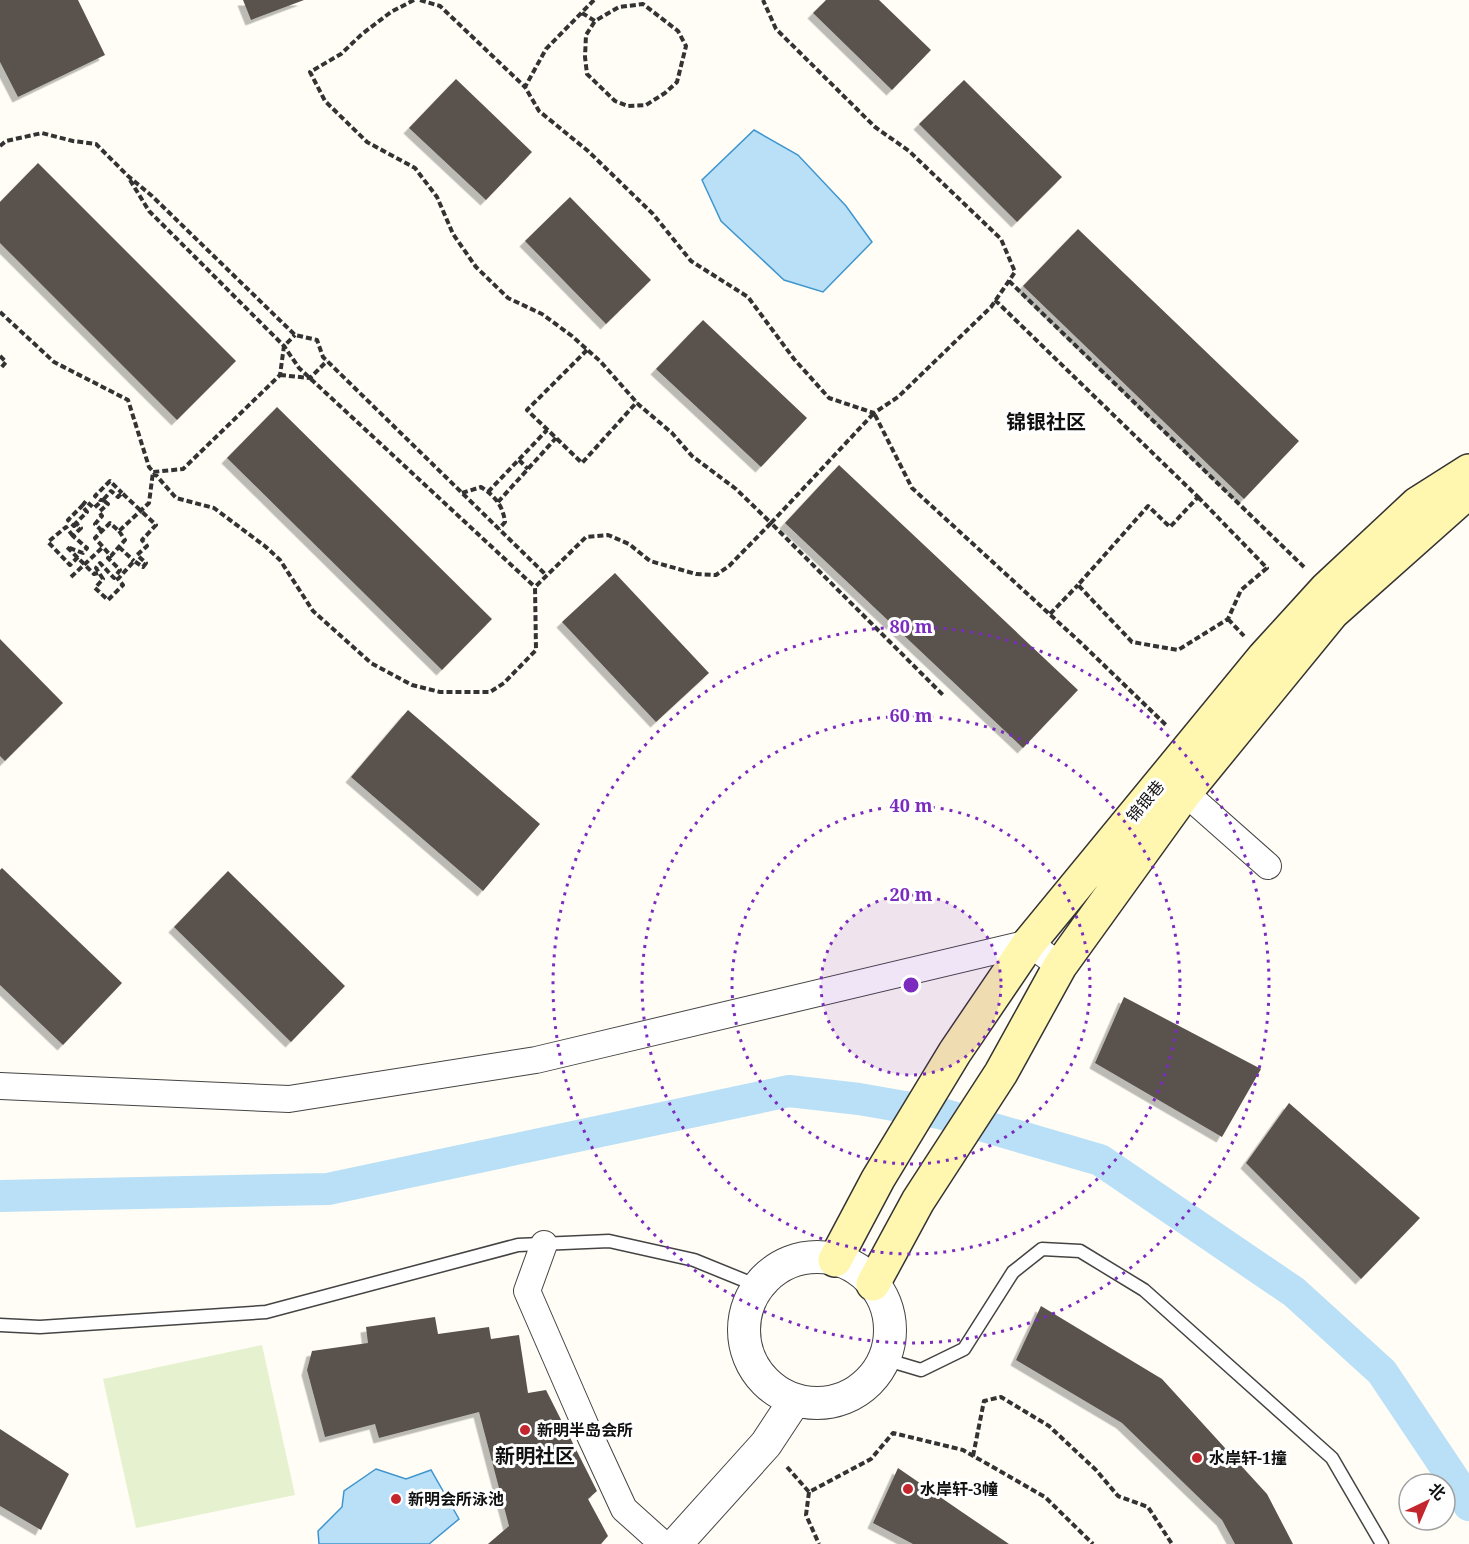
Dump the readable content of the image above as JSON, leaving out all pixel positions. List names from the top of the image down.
{
  "streets": {
    "main road": ["锦银巷"]
  },
  "districts": ["锦银社区", "新明社区"],
  "places": [
    "新明半岛会所",
    "水岸轩-1撞",
    "水岸轩-3幢",
    "新明会所泳池"
  ],
  "north": "top right",
  "rings": [
    "80 m",
    "60 m",
    "40 m",
    "20 m"
  ]
}
